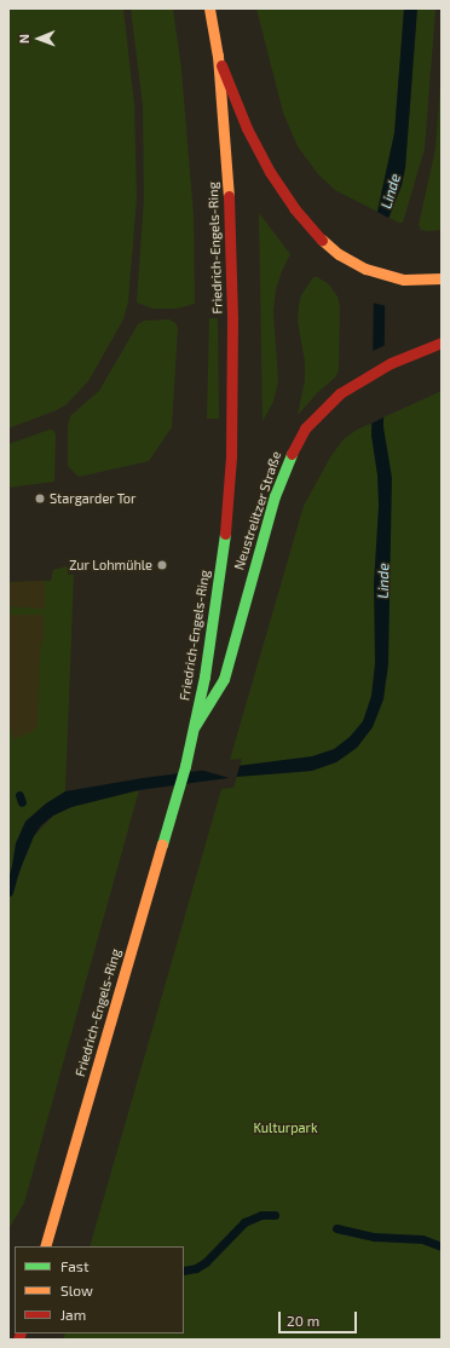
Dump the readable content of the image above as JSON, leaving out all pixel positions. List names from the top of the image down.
{
  "streets": {
    "main road": ["Friedrich-Engels-Ring", "Neustrelitzer Straße"]
  },
  "crossings": [
    ["Friedrich-Engels-Ring", "Neustrelitzer Straße"]
  ],
  "water": ["Linde"],
  "parks": ["Kulturpark"],
  "places": ["Stargarder Tor", "Zur Lohmühle"],
  "legend": ["Fast", "Slow", "Jam"],
  "scale_bar": "20 m",
  "north": "left"
}
